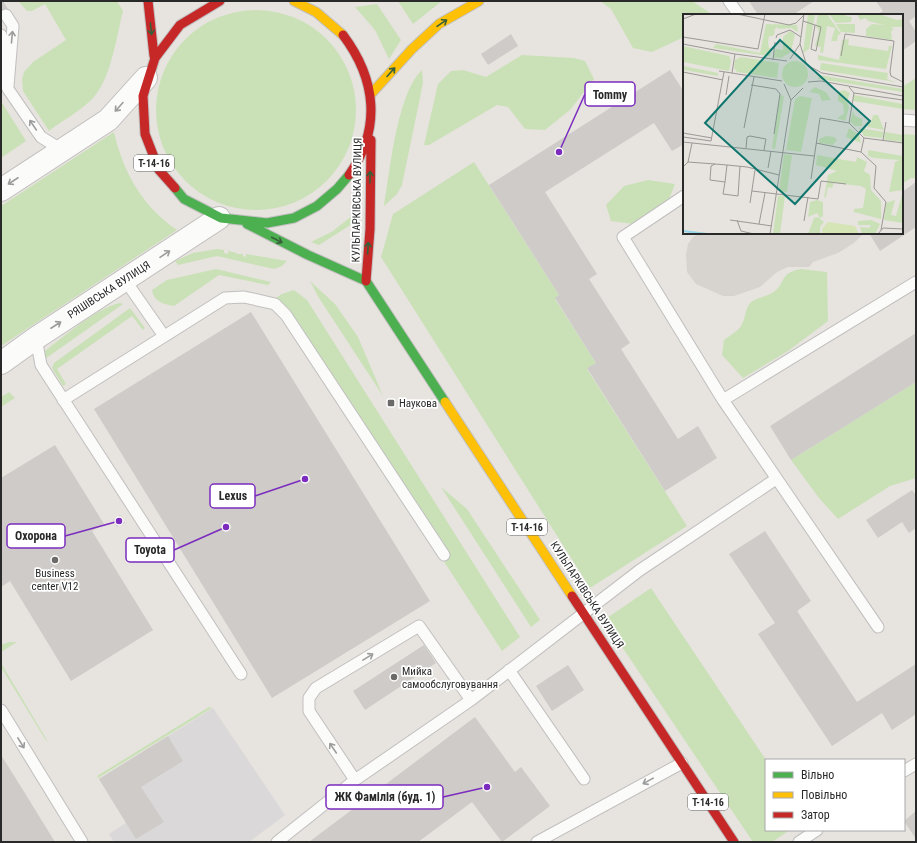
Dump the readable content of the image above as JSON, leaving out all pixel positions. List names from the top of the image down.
{
  "streets": {
    "main road": ["Т-14-16", "КУЛЬПАРКІВСЬКА ВУЛИЦЯ"],
    "street": ["РЯШІВСЬКА ВУЛИЦЯ"]
  },
  "crossings": [
    ["Т-14-16", "КУЛЬПАРКІВСЬКА ВУЛИЦЯ"],
    ["Т-14-16", "РЯШІВСЬКА ВУЛИЦЯ"]
  ],
  "places": {
    "other": [
      "Tommy",
      "Lexus",
      "Охорона",
      "Toyota",
      "Business center V12",
      "Мийка самообслуговування",
      "ЖК Фамілія (буд. 1)"
    ],
    "transit": ["Наукова"]
  },
  "legend": ["Вільно", "Повільно", "Затор"]
}
